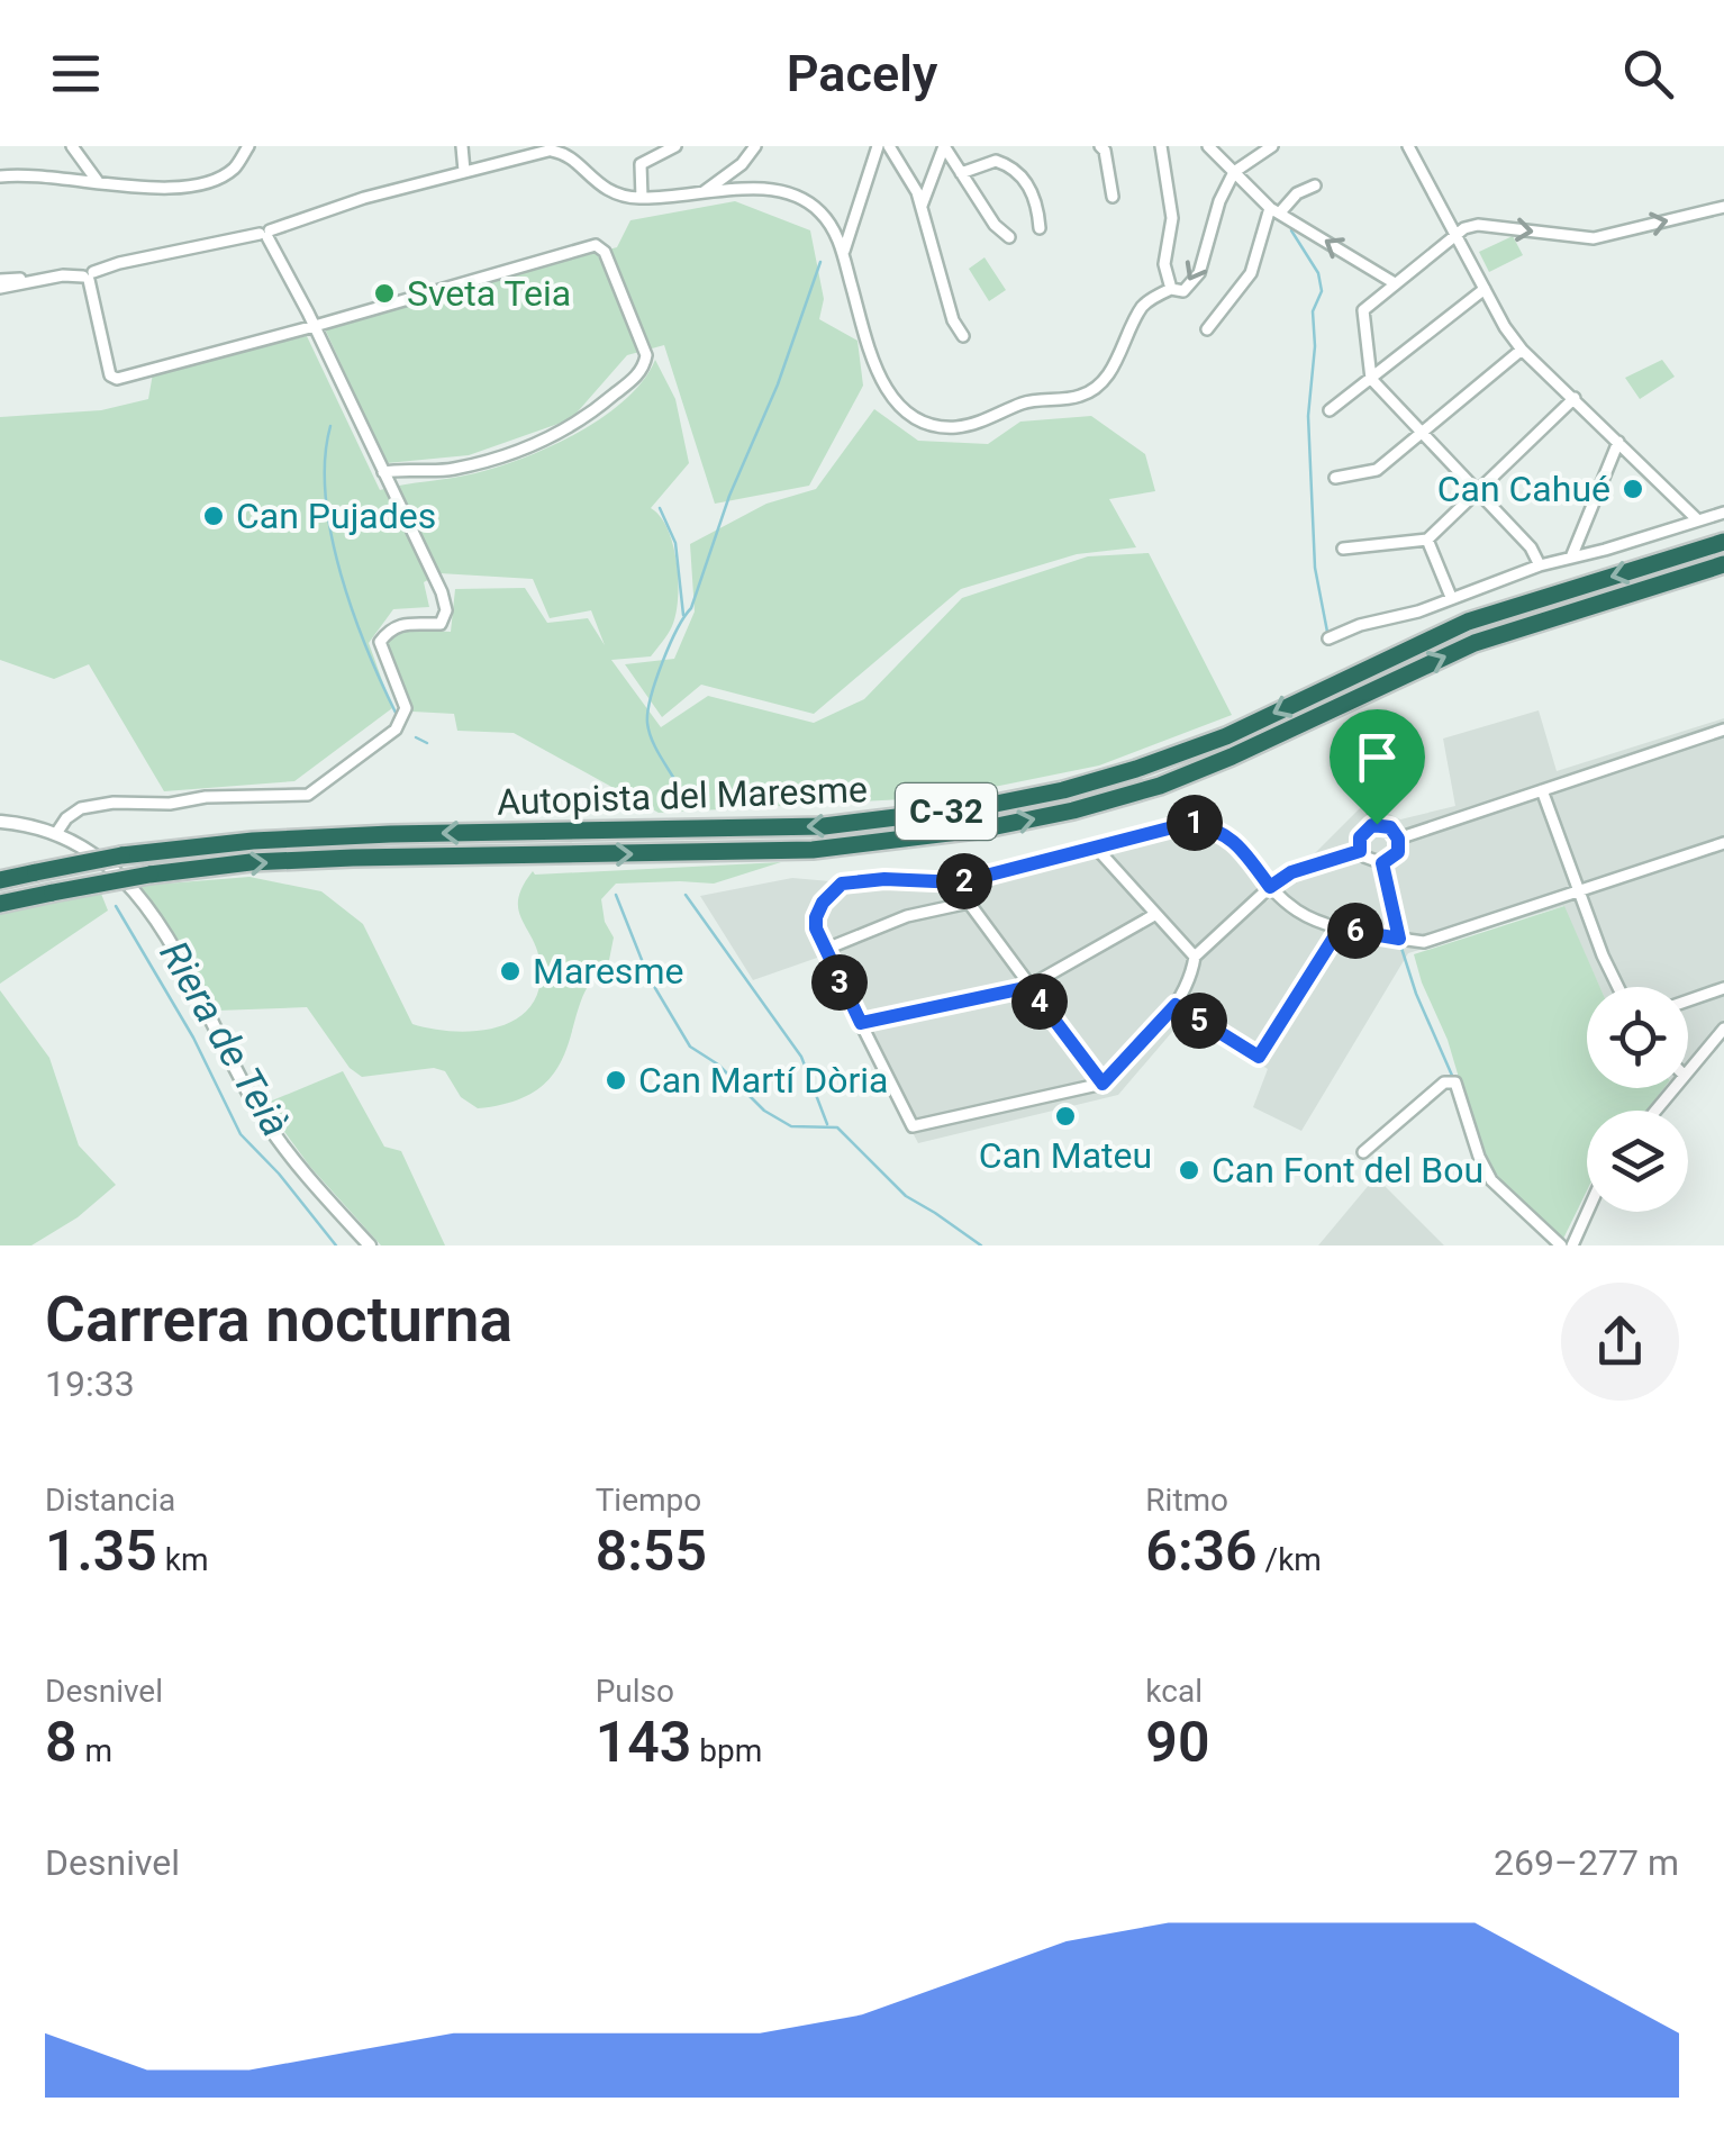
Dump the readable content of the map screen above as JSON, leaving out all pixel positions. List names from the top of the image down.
{
  "streets": {
    "highway": ["Autopista del Maresme", "C-32"]
  },
  "water": ["Riera de Teià"],
  "places": [
    "Sveta Teia",
    "Can Cahué",
    "Can Pujades",
    "Maresme",
    "Can Martí Dòria",
    "Can Mateu",
    "Can Font del Bou"
  ],
  "page": {
    "header": "Pacely",
    "pins": [
      "1",
      "2",
      "6",
      "3",
      "4",
      "5"
    ],
    "heading": ["Carrera nocturna", "19:33"],
    "stats": [
      ["Distancia", "1.35 km"],
      ["Tiempo", "8:55"],
      ["Ritmo", "6:36 /km"],
      ["Desnivel", "8 m"],
      ["Pulso", "143 bpm"],
      ["kcal", "90"]
    ],
    "chart": ["Desnivel", "269–277 m"]
  }
}
